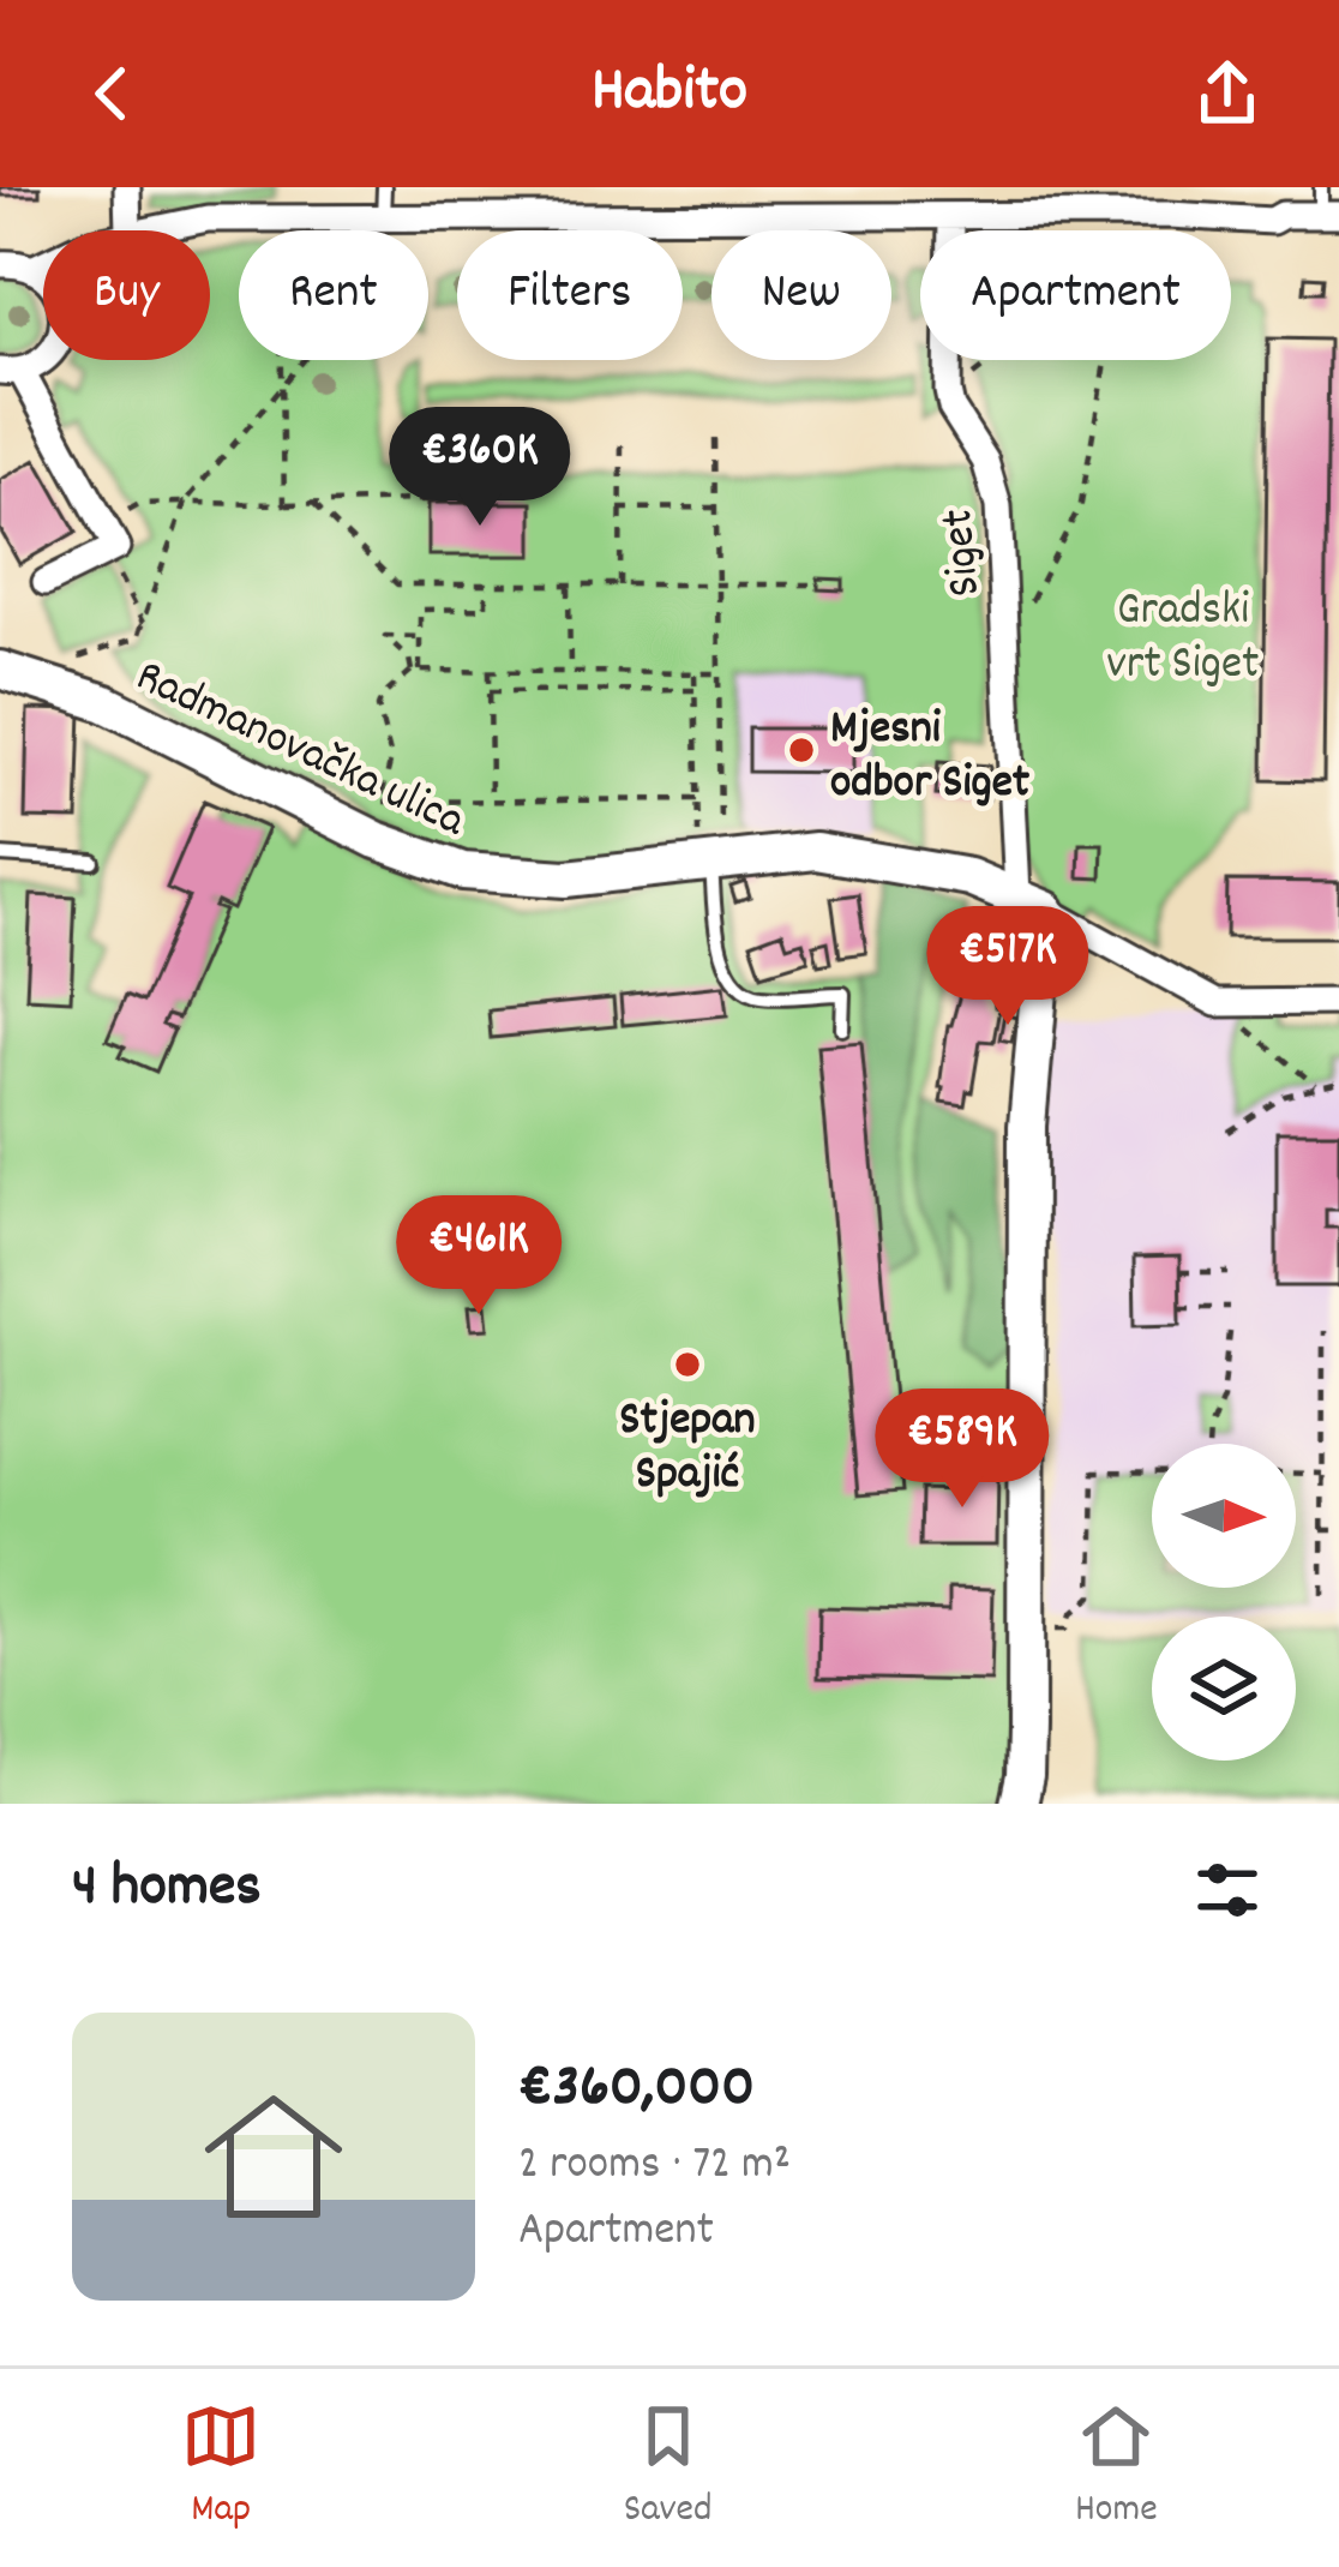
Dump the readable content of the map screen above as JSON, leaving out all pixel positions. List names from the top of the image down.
{
  "streets": {
    "street": ["Siget", "Radmanovačka ulica"]
  },
  "crossings": [
    ["Siget", "Radmanovačka ulica"]
  ],
  "parks": ["Gradski vrt Siget"],
  "places": ["Mjesni odbor Siget", "Stjepan Spajić"],
  "north": "right",
  "page": {
    "header": "Habito",
    "chip": [
      "Buy",
      "Rent",
      "Filters",
      "New",
      "Apartment"
    ],
    "price": [
      "€360K",
      "€517K",
      "€461K",
      "€589K"
    ],
    "heading": "4 homes",
    "list": [
      {
        "name": "€360,000",
        "note": "2 rooms · 72 m² · Apartment"
      }
    ],
    "tabs": ["Map", "Saved", "Home"]
  }
}
